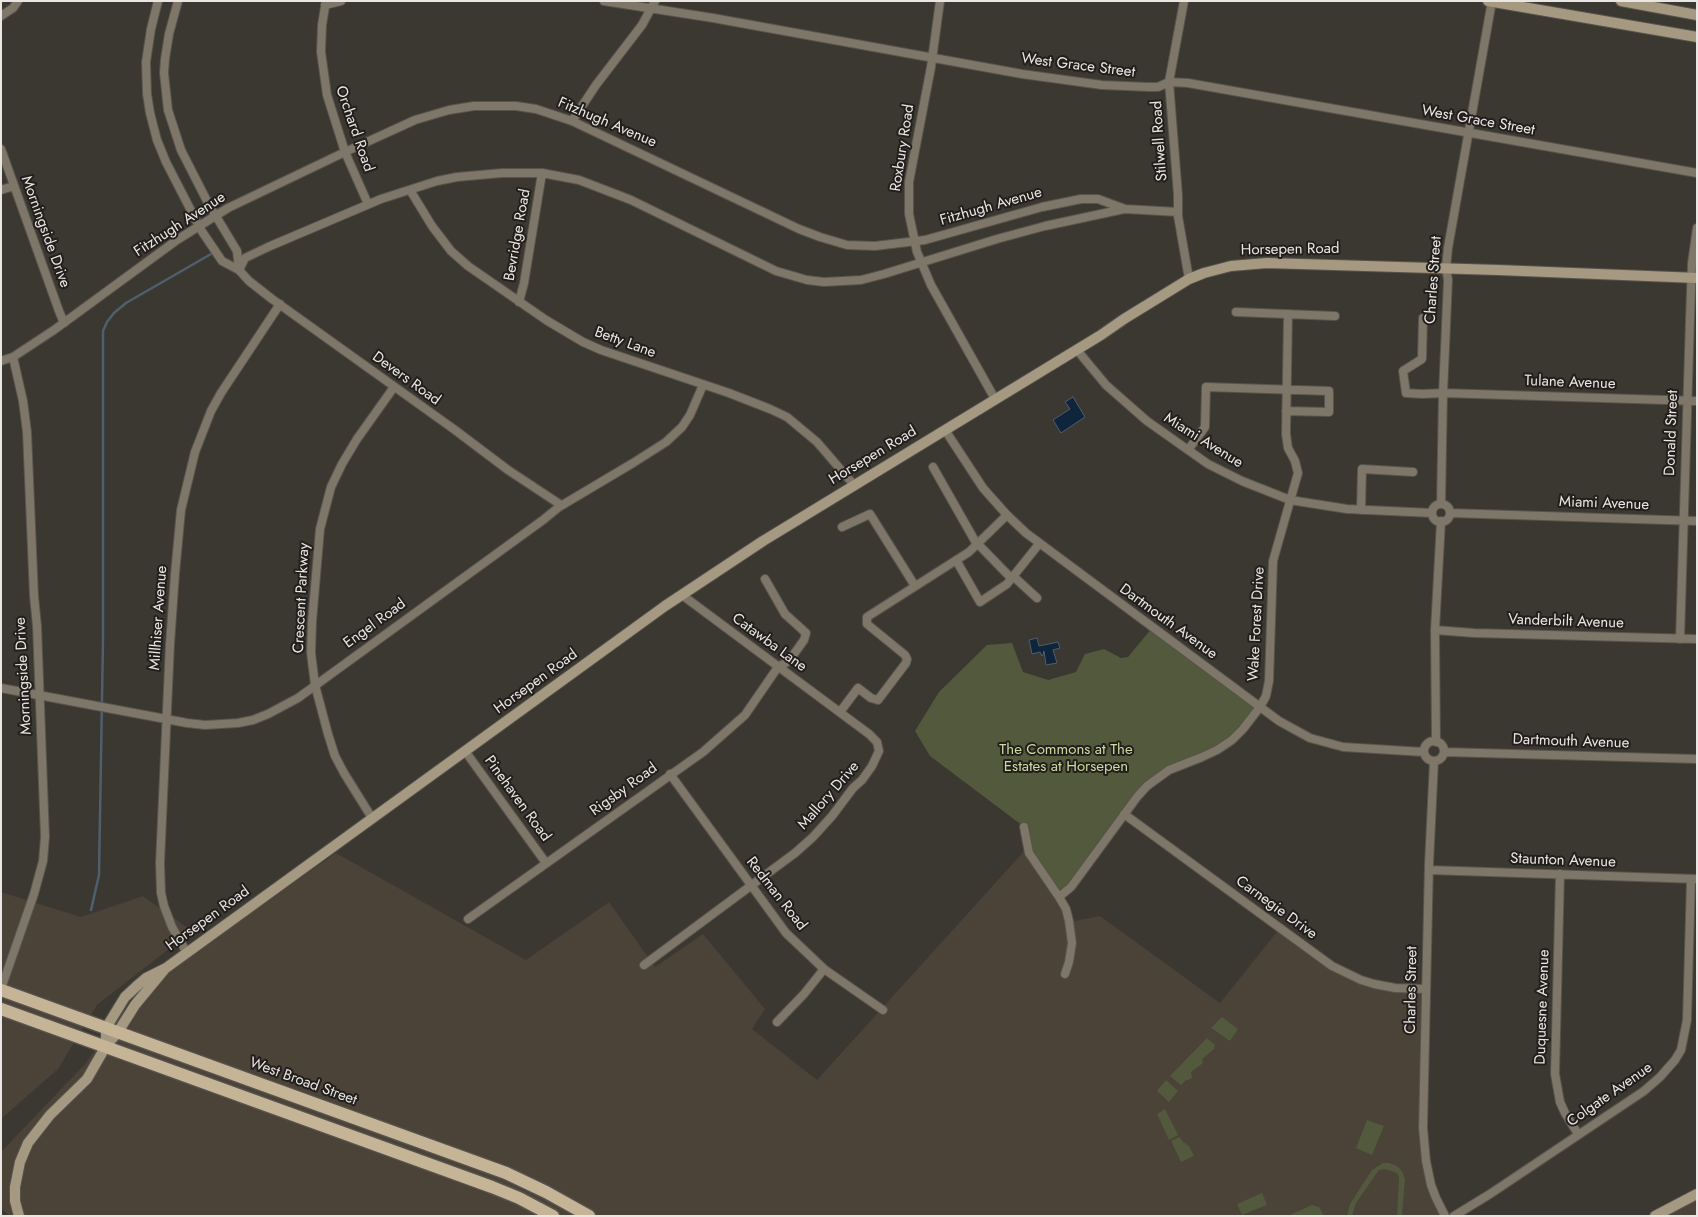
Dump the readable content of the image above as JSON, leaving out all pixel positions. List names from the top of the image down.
{
  "streets": {
    "main road": ["West Broad Street"],
    "street": [
      "West Grace Street",
      "Fitzhugh Avenue",
      "Orchard Road",
      "Stilwell Road",
      "Roxbury Road",
      "Morningside Drive",
      "Bevridge Road",
      "Horsepen Road",
      "Charles Street",
      "Betty Lane",
      "Devers Road",
      "Tulane Avenue",
      "Donald Street",
      "Miami Avenue",
      "Crescent Parkway",
      "Millhiser Avenue",
      "Dartmouth Avenue",
      "Vanderbilt Avenue",
      "Engel Road",
      "Wake Forest Drive",
      "Catawba Lane",
      "Rigsby Road",
      "Mallory Drive",
      "Pinehaven Road",
      "Staunton Avenue",
      "Redman Road",
      "Carnegie Drive",
      "Duquesne Avenue",
      "Colgate Avenue"
    ]
  },
  "crossings": [
    ["West Grace Street", "Stilwell Road"],
    ["West Grace Street", "Roxbury Road"],
    ["West Grace Street", "Charles Street"],
    ["Fitzhugh Avenue", "Orchard Road"],
    ["Fitzhugh Avenue", "Stilwell Road"],
    ["Fitzhugh Avenue", "Roxbury Road"],
    ["Fitzhugh Avenue", "Morningside Drive"],
    ["Fitzhugh Avenue", "Bevridge Road"],
    ["Fitzhugh Avenue", "Betty Lane"],
    ["Fitzhugh Avenue", "Devers Road"],
    ["Stilwell Road", "Horsepen Road"],
    ["Roxbury Road", "Horsepen Road"],
    ["Morningside Drive", "Engel Road"],
    ["Morningside Drive", "West Broad Street"],
    ["Bevridge Road", "Betty Lane"],
    ["Horsepen Road", "Charles Street"],
    ["Horsepen Road", "Betty Lane"],
    ["Horsepen Road", "Donald Street"],
    ["Horsepen Road", "Miami Avenue"],
    ["Horsepen Road", "Crescent Parkway"],
    ["Horsepen Road", "Millhiser Avenue"],
    ["Horsepen Road", "Dartmouth Avenue"],
    ["Horsepen Road", "Catawba Lane"],
    ["Horsepen Road", "Pinehaven Road"],
    ["Horsepen Road", "West Broad Street"],
    ["Charles Street", "Tulane Avenue"],
    ["Charles Street", "Miami Avenue"],
    ["Charles Street", "Dartmouth Avenue"],
    ["Charles Street", "Staunton Avenue"],
    ["Charles Street", "Carnegie Drive"],
    ["Betty Lane", "Engel Road"],
    ["Devers Road", "Crescent Parkway"],
    ["Devers Road", "Millhiser Avenue"],
    ["Devers Road", "Engel Road"],
    ["Tulane Avenue", "Donald Street"],
    ["Donald Street", "Miami Avenue"],
    ["Donald Street", "Vanderbilt Avenue"],
    ["Miami Avenue", "Wake Forest Drive"],
    ["Crescent Parkway", "Engel Road"],
    ["Millhiser Avenue", "Engel Road"],
    ["Dartmouth Avenue", "Wake Forest Drive"],
    ["Wake Forest Drive", "Carnegie Drive"],
    ["Catawba Lane", "Rigsby Road"],
    ["Catawba Lane", "Mallory Drive"],
    ["Rigsby Road", "Pinehaven Road"],
    ["Rigsby Road", "Redman Road"],
    ["Mallory Drive", "Redman Road"],
    ["Staunton Avenue", "Duquesne Avenue"],
    ["Staunton Avenue", "Colgate Avenue"],
    ["Duquesne Avenue", "Colgate Avenue"]
  ],
  "parks": ["The Commons at The Estates at Horsepen"]
}
